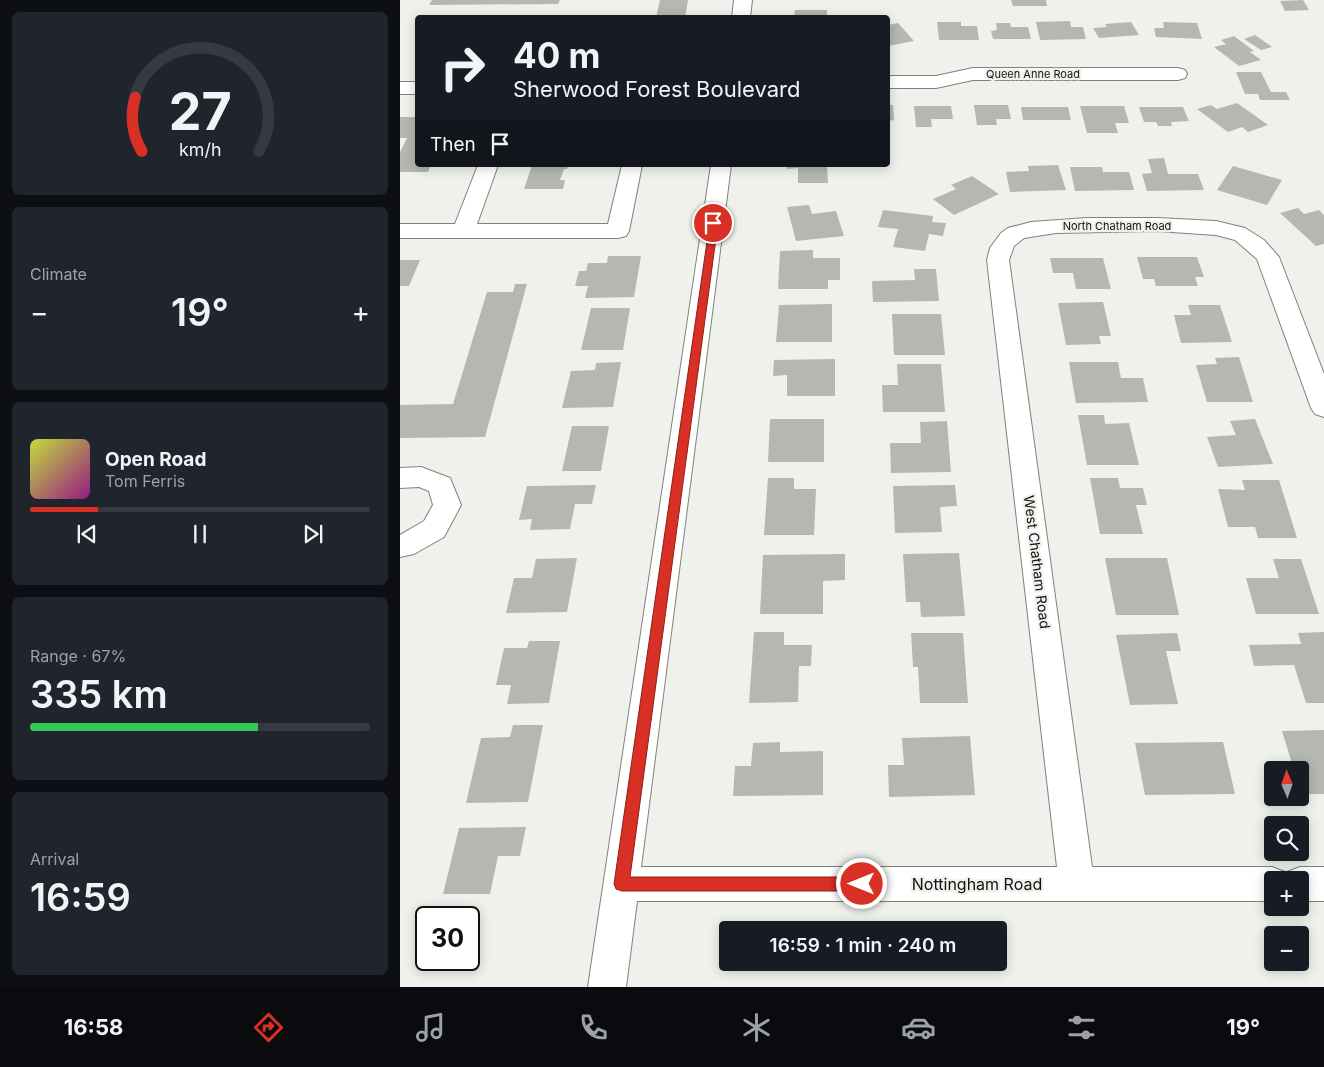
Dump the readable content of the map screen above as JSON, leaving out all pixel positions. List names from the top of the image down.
{
  "streets": {
    "street": [
      "Queen Anne Road",
      "North Chatham Road",
      "West Chatham Road",
      "Nottingham Road"
    ]
  },
  "crossings": [
    ["North Chatham Road", "West Chatham Road"],
    ["West Chatham Road", "Nottingham Road"]
  ],
  "north": "top",
  "page": {
    "turn": ["40 m", "Sherwood Forest Boulevard"],
    "then": "Then",
    "tile": [
      "Climate",
      ["Range · 67%", "335 km"],
      ["Arrival", "16:59"]
    ],
    "heat": ["−", "19°", "+"],
    "song": ["Open Road", "Tom Ferris"],
    "map_buttons": ["+", "−"],
    "limit": "30",
    "trip": "16:59 · 1 min · 240 m",
    "tabs": ["16:58", "19°"],
    "gauge": ["27", "km/h"]
  }
}
